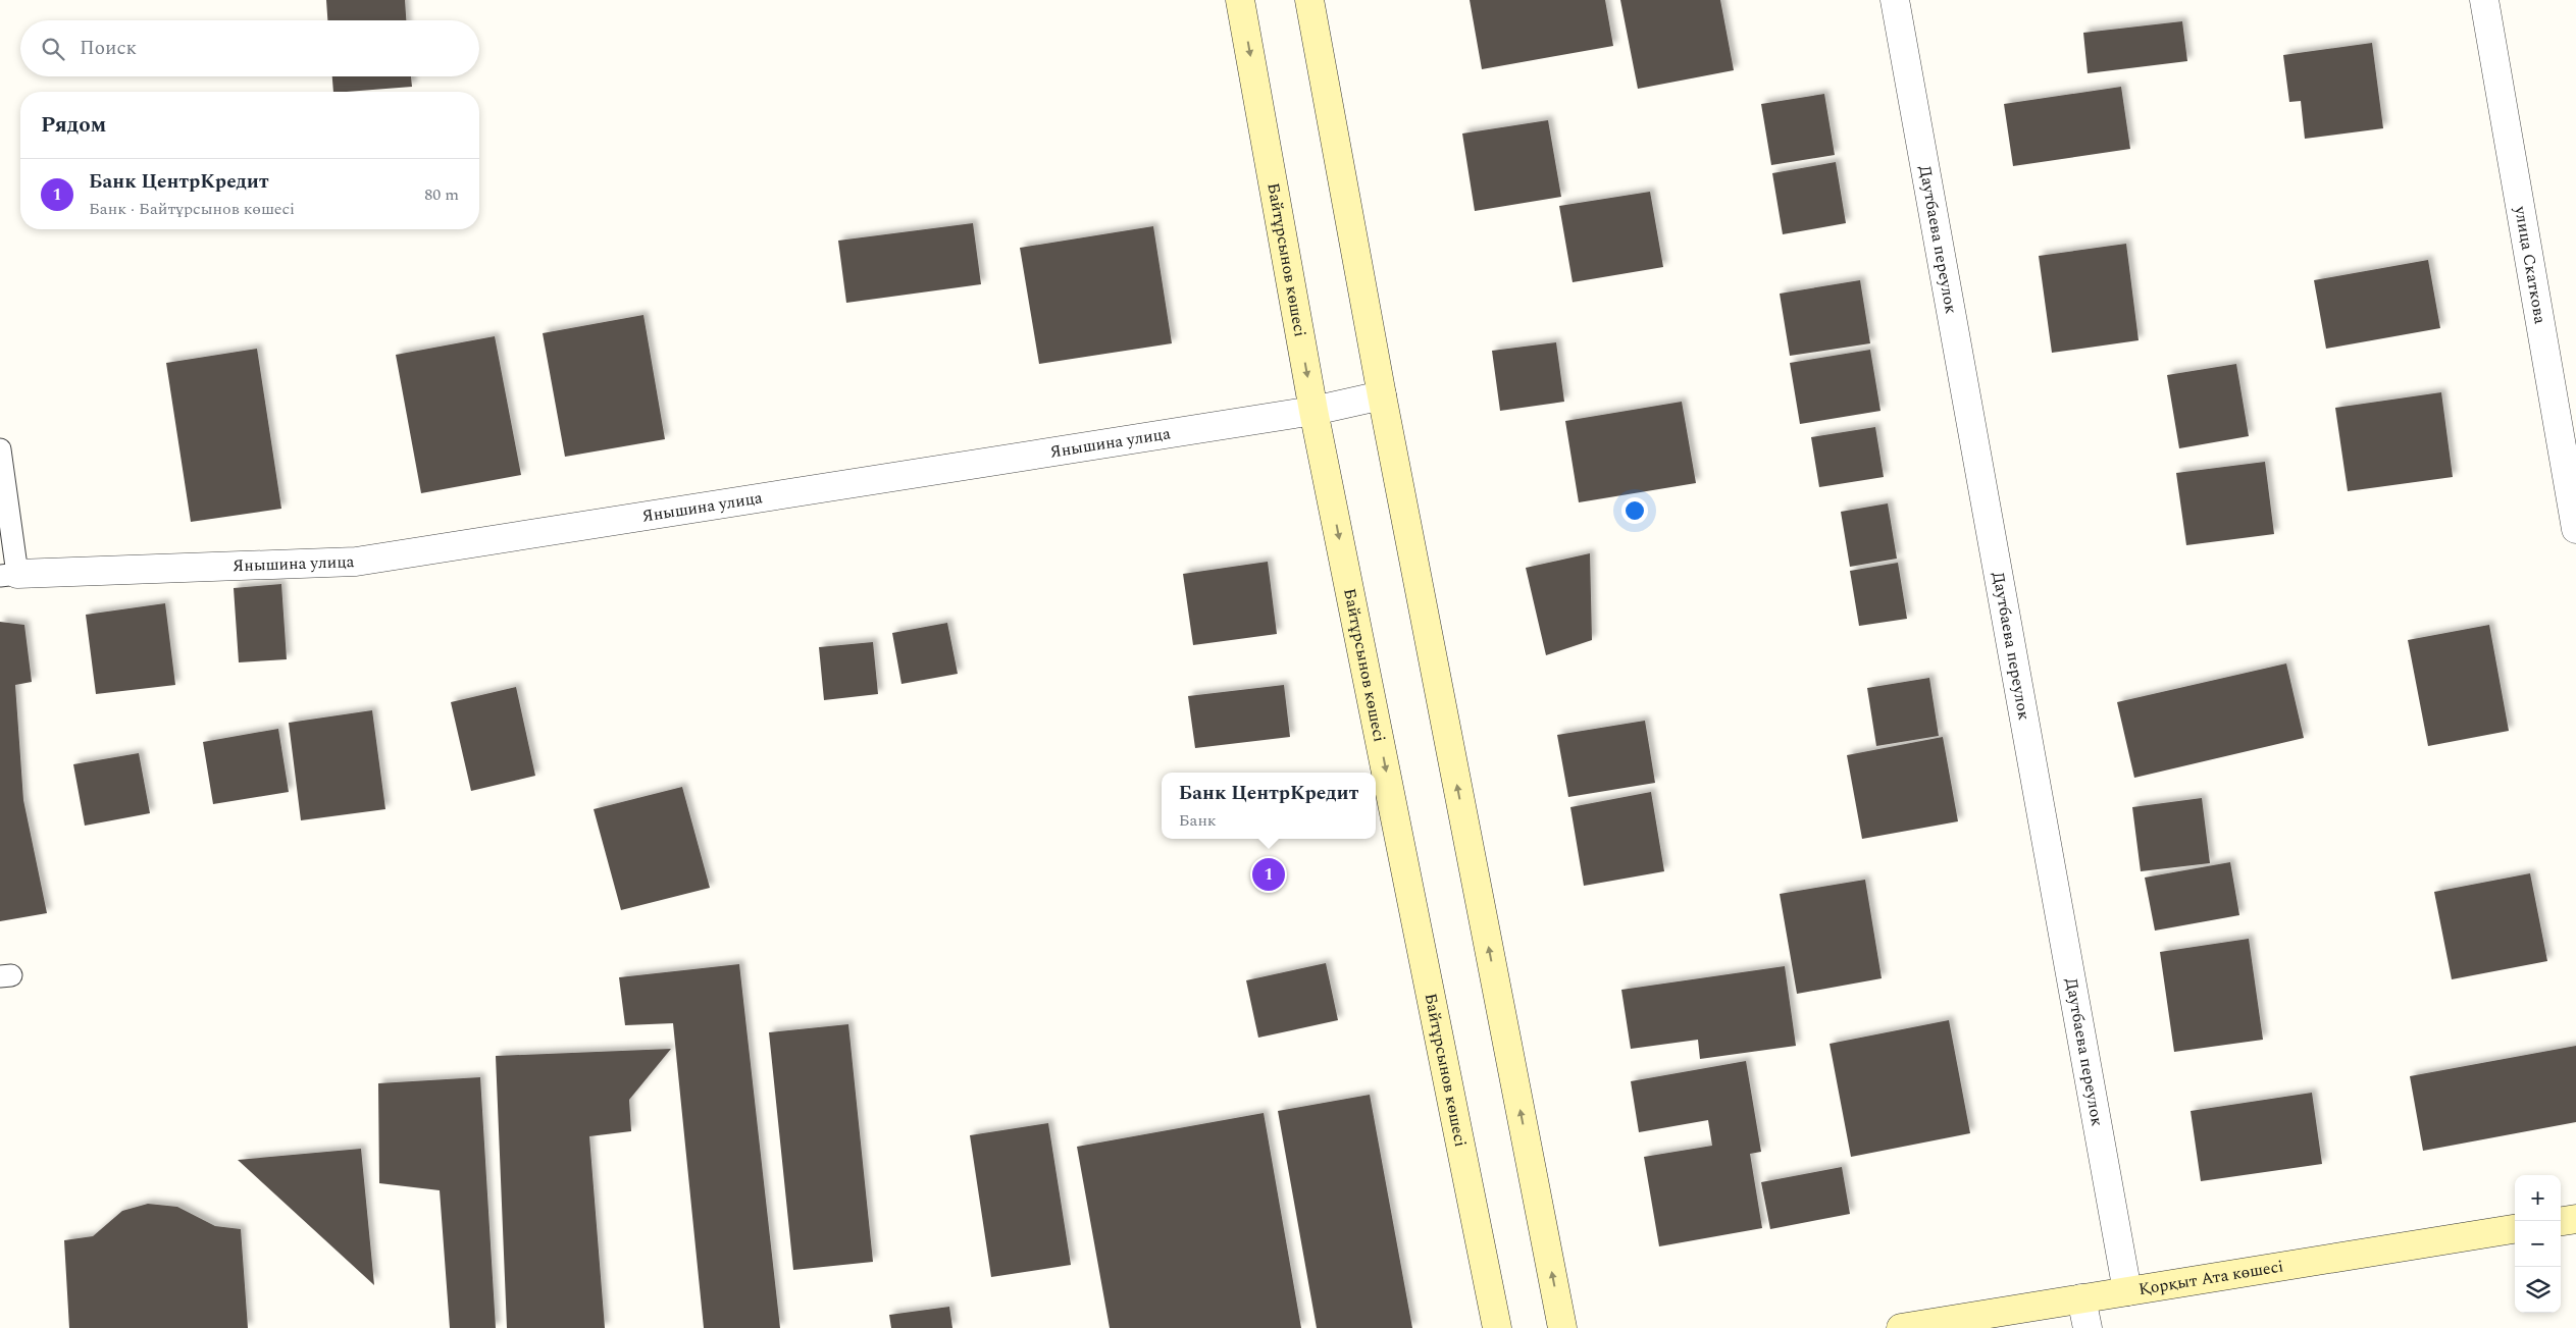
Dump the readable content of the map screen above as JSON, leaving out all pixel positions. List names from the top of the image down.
{
  "streets": {
    "main road": ["Байтұрсынов көшесі", "Қорқыт Ата көшесі"],
    "street": ["Даутбаева переулок", "улица Скаткова", "Янышина улица"]
  },
  "crossings": [
    ["Даутбаева переулок", "Қорқыт Ата көшесі"],
    ["Байтұрсынов көшесі", "Янышина улица"]
  ],
  "page": {
    "search": "Поиск",
    "heading": "Рядом",
    "list": [
      {
        "mark": "1",
        "name": "Банк ЦентрКредит",
        "note": "Банк · Байтұрсынов көшесі",
        "value": "80 m"
      }
    ],
    "popup": ["Банк ЦентрКредит", "Банк"],
    "pins": "1",
    "map_buttons": ["+", "−"]
  }
}
